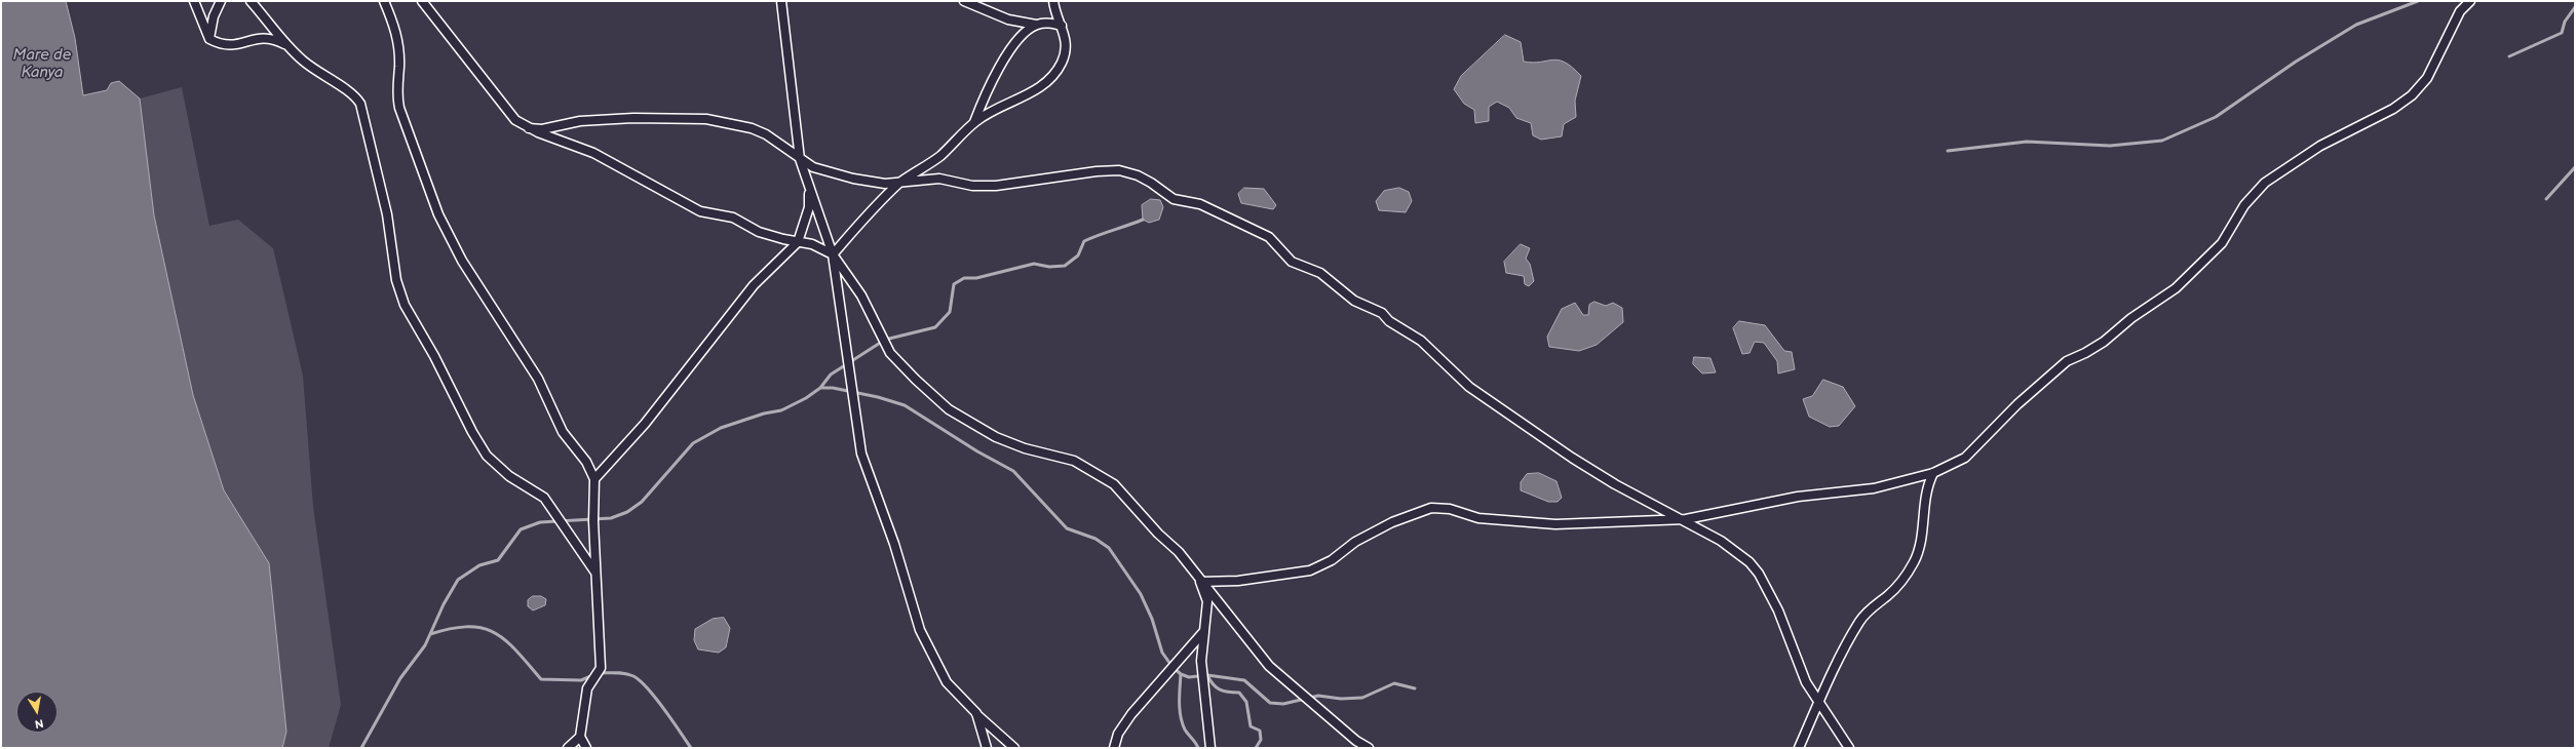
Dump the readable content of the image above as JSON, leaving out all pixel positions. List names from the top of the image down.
{
  "water": ["Mare de Kanya"],
  "north": "bottom"
}
